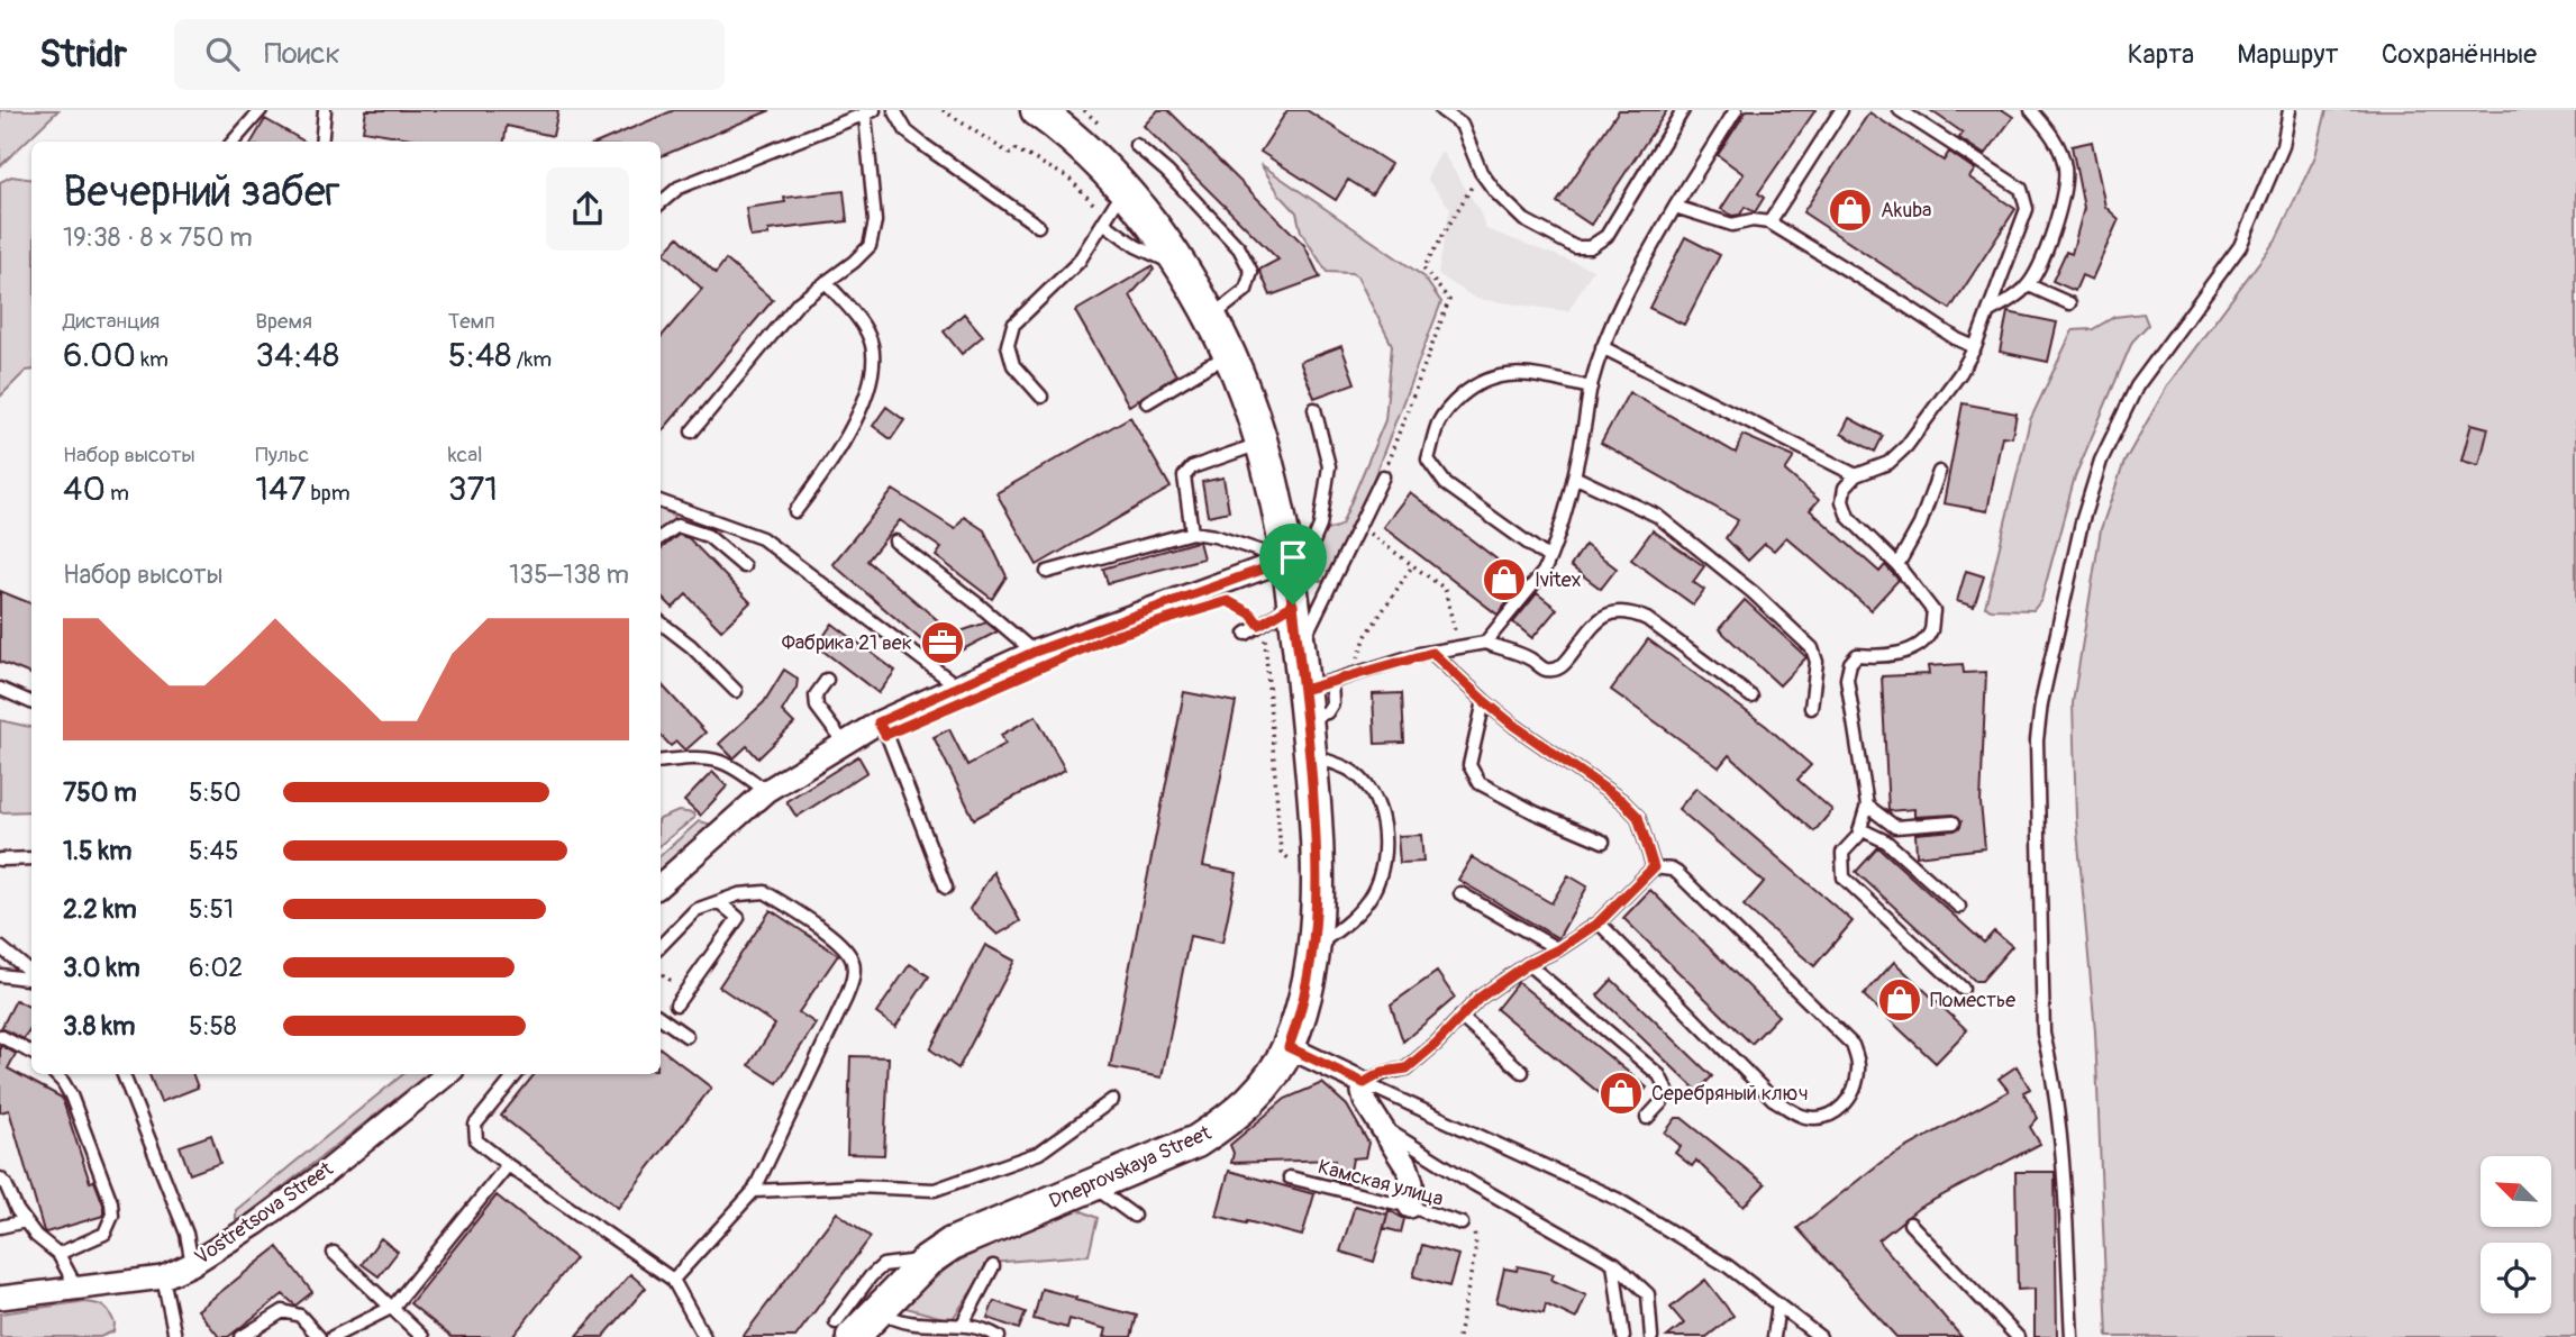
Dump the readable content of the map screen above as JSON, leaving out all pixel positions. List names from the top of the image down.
{
  "streets": {
    "main road": ["Dneprovskaya Street"],
    "street": ["Vostretsova Street"],
    "lane": ["Камская улица"]
  },
  "places": {
    "shop": [
      "Akuba",
      "Ivitex",
      "Поместье",
      "Серебряный ключ"
    ],
    "office": ["Фабрика 21 век"]
  },
  "north": "top left",
  "page": {
    "header": "Stridr",
    "search": "Поиск",
    "nav": ["Карта", "Маршрут", "Сохранённые"],
    "heading": ["Вечерний забег", "19:38 · 8 × 750 m"],
    "stats": [
      ["Дистанция", "6.00 km"],
      ["Время", "34:48"],
      ["Темп", "5:48 /km"],
      ["Набор высоты", "40 m"],
      ["Пульс", "147 bpm"],
      ["kcal", "371"]
    ],
    "chart": ["Набор высоты", "135–138 m"],
    "list": [
      {
        "name": "750 m",
        "note": "5:50"
      },
      {
        "name": "1.5 km",
        "note": "5:45"
      },
      {
        "name": "2.2 km",
        "note": "5:51"
      },
      {
        "name": "3.0 km",
        "note": "6:02"
      },
      {
        "name": "3.8 km",
        "note": "5:58"
      }
    ]
  }
}
